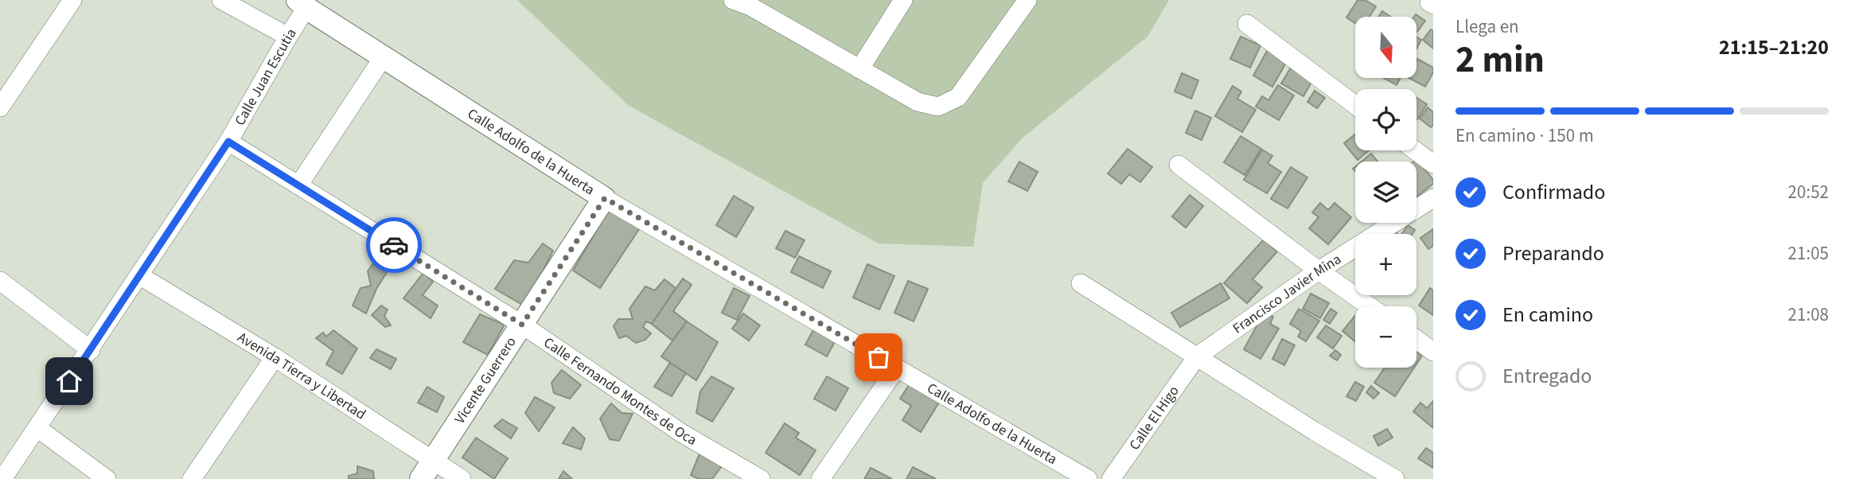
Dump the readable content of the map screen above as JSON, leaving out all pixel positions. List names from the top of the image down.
{
  "streets": {
    "street": [
      "Calle Juan Escutia",
      "Calle Adolfo de la Huerta",
      "Francisco Javier Mina",
      "Avenida Tierra y Libertad",
      "Vicente Guerrero",
      "Calle Fernando Montes de Oca",
      "Calle El Higo"
    ]
  },
  "crossings": [
    ["Calle Juan Escutia", "Calle Adolfo de la Huerta"],
    ["Calle Juan Escutia", "Avenida Tierra y Libertad"],
    ["Calle Juan Escutia", "Calle Fernando Montes de Oca"],
    ["Calle Adolfo de la Huerta", "Vicente Guerrero"],
    ["Francisco Javier Mina", "Calle El Higo"],
    ["Avenida Tierra y Libertad", "Vicente Guerrero"],
    ["Vicente Guerrero", "Calle Fernando Montes de Oca"]
  ],
  "north": "bottom",
  "page": {
    "heading": ["2 min", "Llega en", "21:15–21:20"],
    "map_buttons": ["+", "−"],
    "bar": "En camino · 150 m",
    "list": [
      ["Confirmado", "20:52"],
      ["Preparando", "21:05"],
      ["En camino", "21:08"],
      "Entregado"
    ]
  }
}
